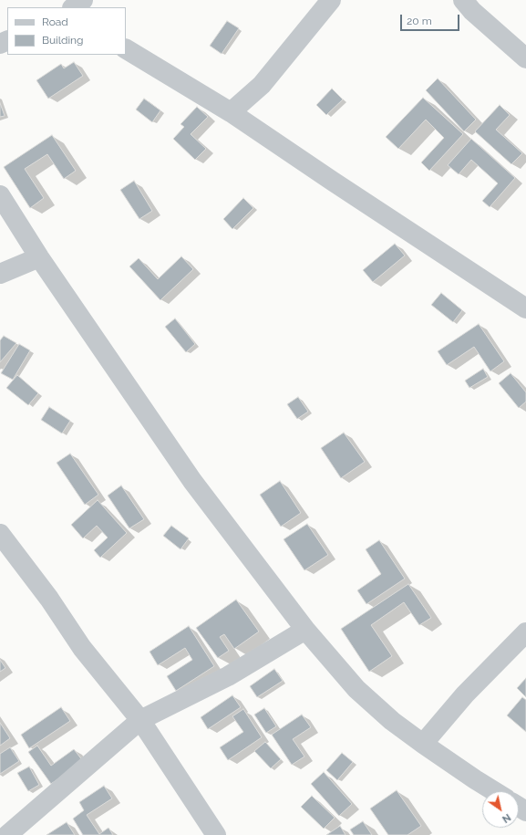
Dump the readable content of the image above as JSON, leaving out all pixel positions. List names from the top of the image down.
{
  "legend": ["Road", "Building"],
  "scale_bar": "20 m",
  "north": "bottom right"
}
